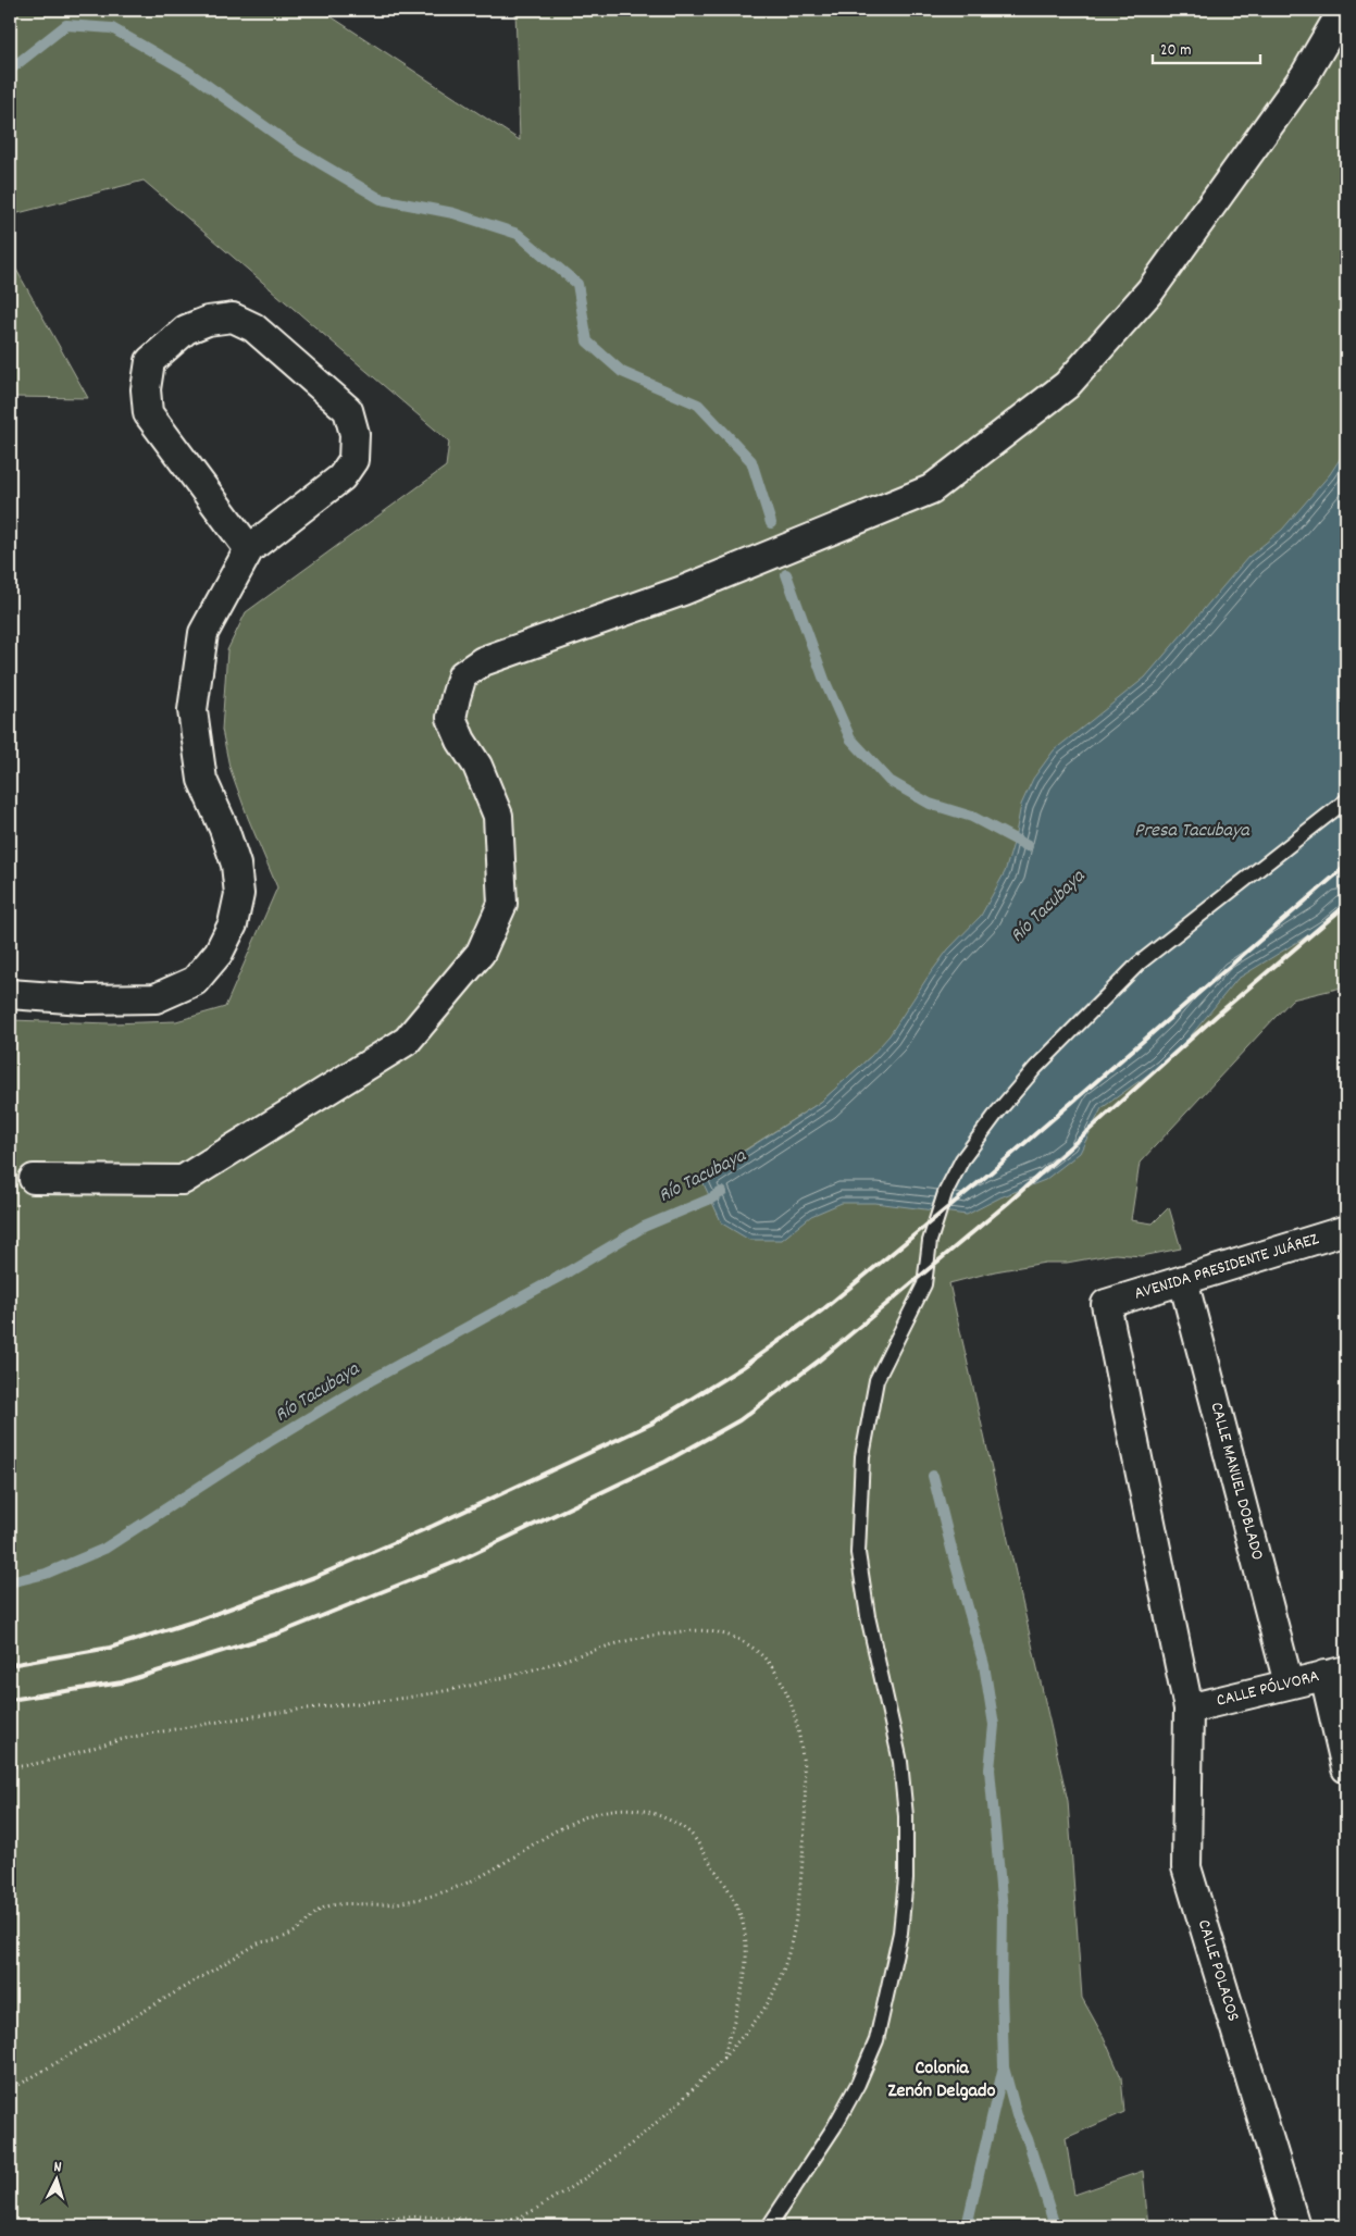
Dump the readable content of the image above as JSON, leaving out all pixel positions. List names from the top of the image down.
{
  "streets": {
    "street": [
      "AVENIDA PRESIDENTE JUÁREZ",
      "CALLE MANUEL DOBLADO",
      "CALLE PÓLVORA",
      "CALLE POLACOS"
    ]
  },
  "crossings": [
    ["AVENIDA PRESIDENTE JUÁREZ", "CALLE MANUEL DOBLADO"],
    ["AVENIDA PRESIDENTE JUÁREZ", "CALLE POLACOS"],
    ["CALLE MANUEL DOBLADO", "CALLE PÓLVORA"],
    ["CALLE PÓLVORA", "CALLE POLACOS"]
  ],
  "districts": ["Colonia Zenón Delgado"],
  "water": ["Presa Tacubaya", "Río Tacubaya"],
  "scale_bar": "20 m",
  "north": "top"
}
